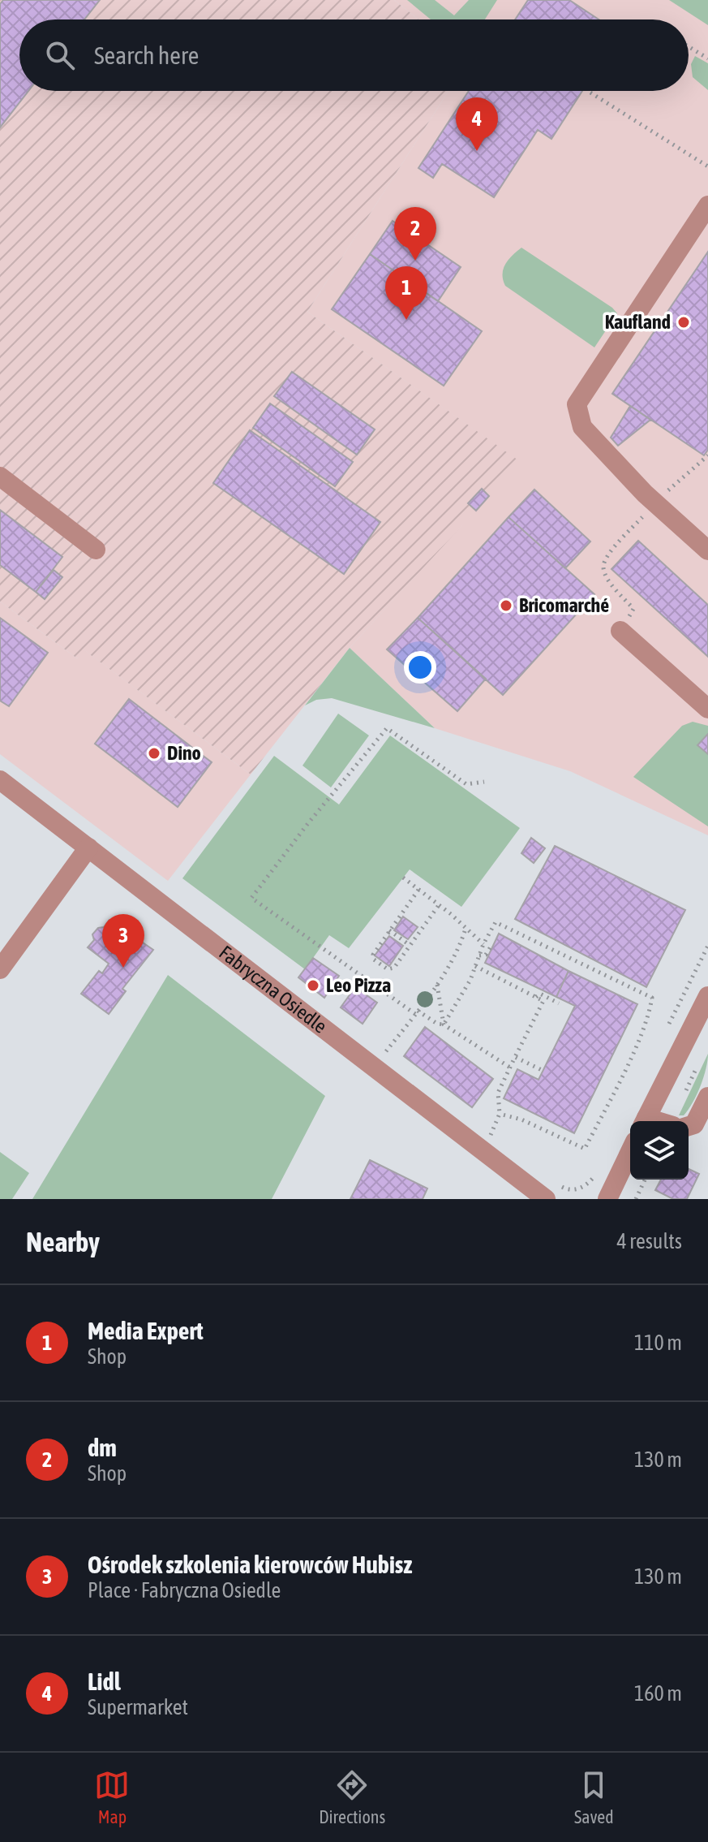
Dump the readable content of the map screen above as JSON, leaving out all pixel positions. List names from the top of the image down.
{
  "streets": {
    "street": ["Fabryczna Osiedle"]
  },
  "places": [
    "Kaufland",
    "Bricomarché",
    "Dino",
    "Leo Pizza"
  ],
  "page": {
    "search": "Search here",
    "pins": [
      "4",
      "2",
      "1",
      "3"
    ],
    "heading": ["Nearby", "4 results"],
    "list": [
      {
        "mark": "1",
        "name": "Media Expert",
        "note": "Shop",
        "value": "110 m"
      },
      {
        "mark": "2",
        "name": "dm",
        "note": "Shop",
        "value": "130 m"
      },
      {
        "mark": "3",
        "name": "Ośrodek szkolenia kierowców Hubisz",
        "note": "Place · Fabryczna Osiedle",
        "value": "130 m"
      },
      {
        "mark": "4",
        "name": "Lidl",
        "note": "Supermarket",
        "value": "160 m"
      }
    ],
    "nav": ["Map", "Directions", "Saved"]
  }
}
